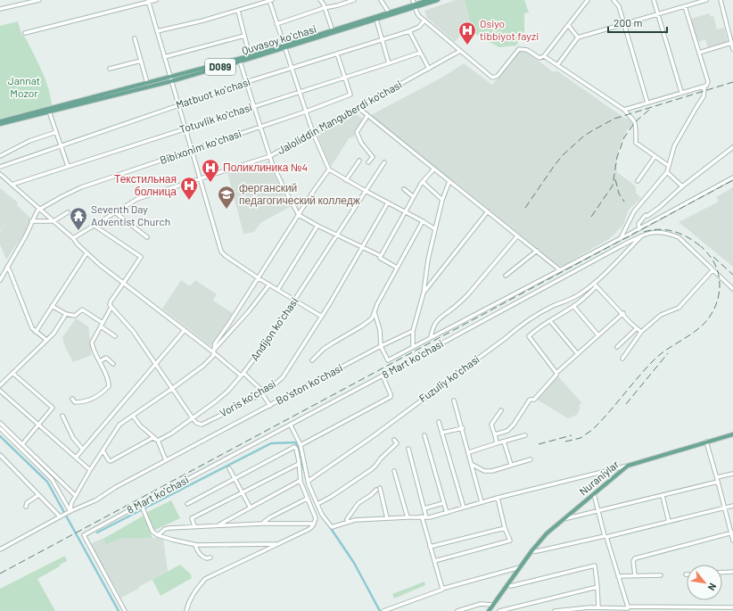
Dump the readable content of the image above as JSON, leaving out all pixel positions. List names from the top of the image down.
{
  "streets": {
    "main road": ["Quvasoy koʻchasi", "D089", "Nuraniylar"],
    "street": [
      "Matbuot koʻchasi",
      "Jaloliddin Manguberdi ko'chasi",
      "Totuvlik koʻchasi",
      "Bibixonim koʻchasi",
      "Andijon koʻchasi",
      "8 Mart koʻchasi",
      "Fuzuliy koʻchasi",
      "Boʻston koʻchasi",
      "Voris koʻchasi"
    ]
  },
  "crossings": [
    ["Totuvlik koʻchasi", "Bibixonim koʻchasi"],
    ["Andijon koʻchasi", "Voris koʻchasi"],
    ["8 Mart koʻchasi", "Fuzuliy koʻchasi"]
  ],
  "parks": ["Jannat Mozor"],
  "places": {
    "hospital": ["Osiyo tibbiyot fayzi", "Поликлиника №4", "Текстильная болница"],
    "school or university": ["ферганский педагогический колледж"],
    "temple": ["Seventh Day Adventist Church"]
  },
  "scale_bar": "200 m",
  "north": "bottom right"
}
